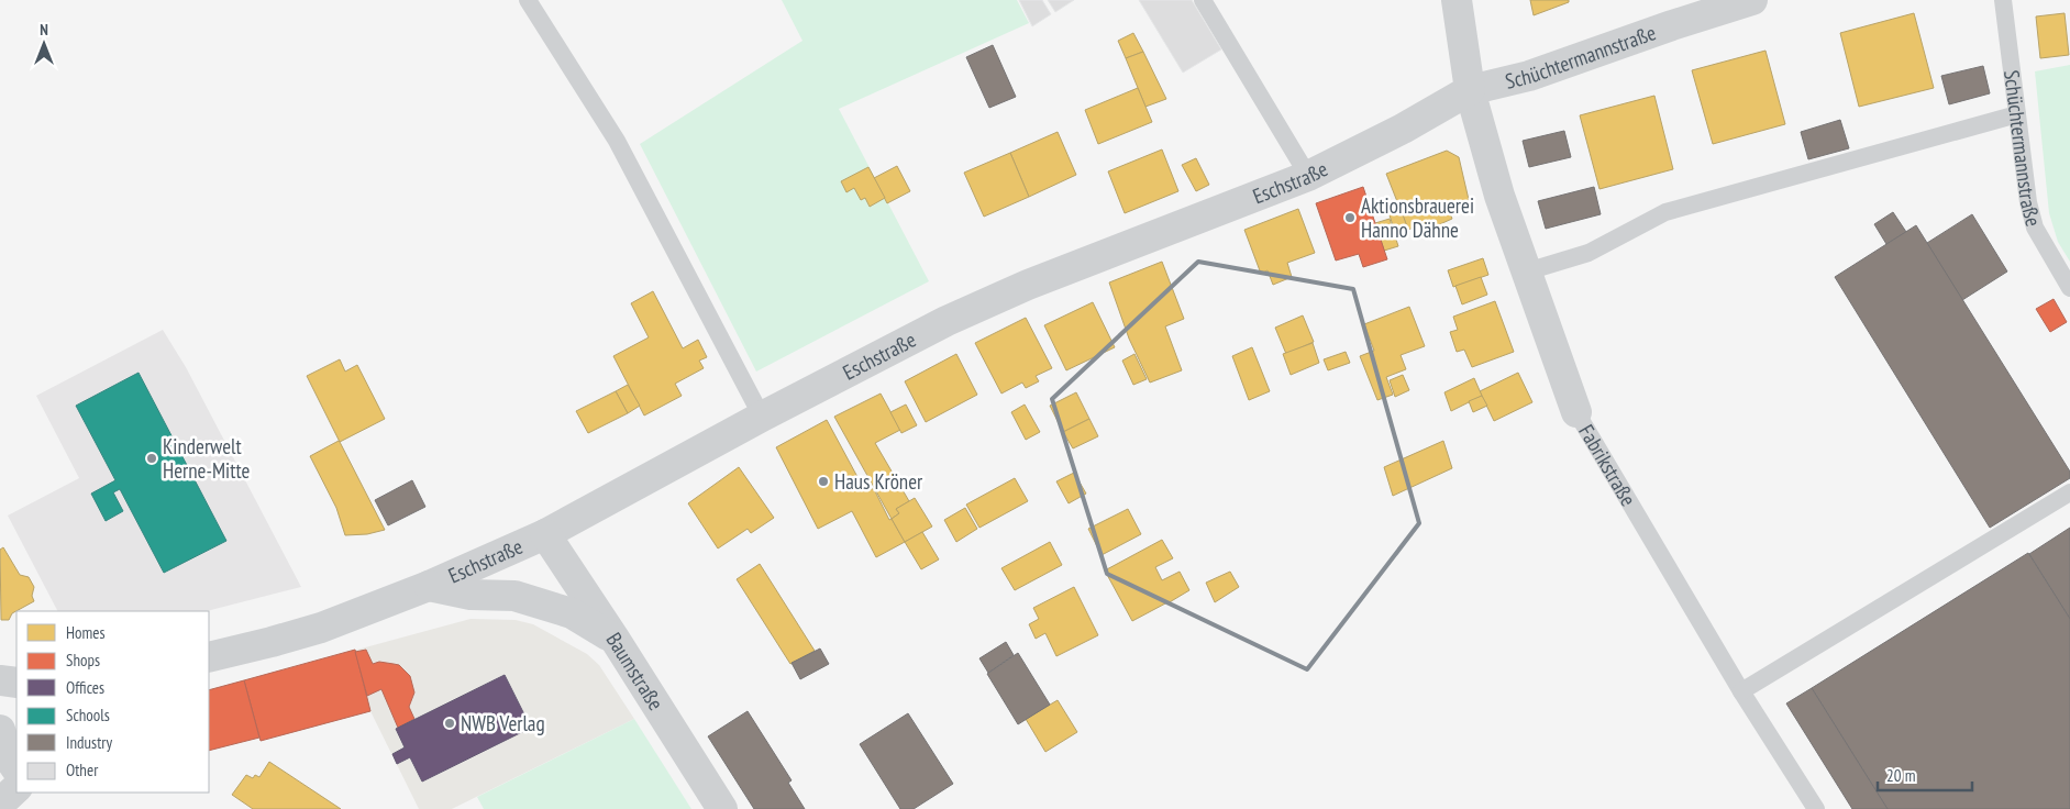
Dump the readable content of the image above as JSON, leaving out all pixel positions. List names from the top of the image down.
{
  "streets": {
    "street": [
      "Schüchtermannstraße",
      "Eschstraße",
      "Fabrikstraße",
      "Baumstraße"
    ]
  },
  "crossings": [
    ["Schüchtermannstraße", "Eschstraße"],
    ["Schüchtermannstraße", "Fabrikstraße"],
    ["Eschstraße", "Fabrikstraße"],
    ["Eschstraße", "Baumstraße"]
  ],
  "places": [
    "Aktionsbrauerei Hanno Dähne",
    "Kinderwelt Herne-Mitte",
    "Haus Kröner",
    "NWB Verlag"
  ],
  "legend": [
    "Homes",
    "Shops",
    "Offices",
    "Schools",
    "Industry",
    "Other"
  ],
  "scale_bar": "20 m",
  "north": "top"
}
